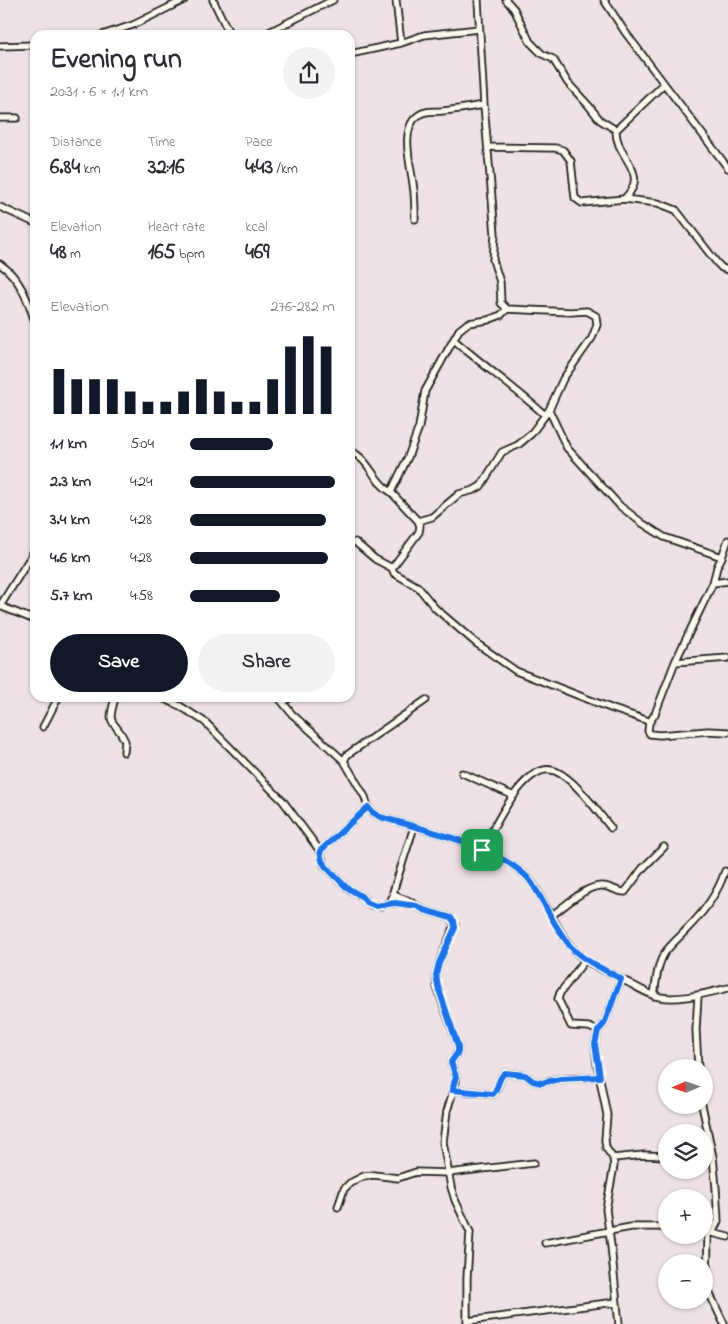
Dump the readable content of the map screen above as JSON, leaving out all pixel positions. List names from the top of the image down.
{
  "north": "left",
  "page": {
    "heading": ["Evening run", "20:31 · 6 × 1.1 km"],
    "stats": [
      ["Distance", "6.84 km"],
      ["Time", "32:16"],
      ["Pace", "4:43 /km"],
      ["Elevation", "48 m"],
      ["Heart rate", "165 bpm"],
      ["kcal", "469"]
    ],
    "chart": ["Elevation", "276–282 m"],
    "list": [
      {
        "name": "1.1 km",
        "note": "5:04"
      },
      {
        "name": "2.3 km",
        "note": "4:24"
      },
      {
        "name": "3.4 km",
        "note": "4:28"
      },
      {
        "name": "4.6 km",
        "note": "4:28"
      },
      {
        "name": "5.7 km",
        "note": "4:58"
      }
    ],
    "buttons": ["Save", "Share"],
    "map_buttons": ["+", "−"]
  }
}
